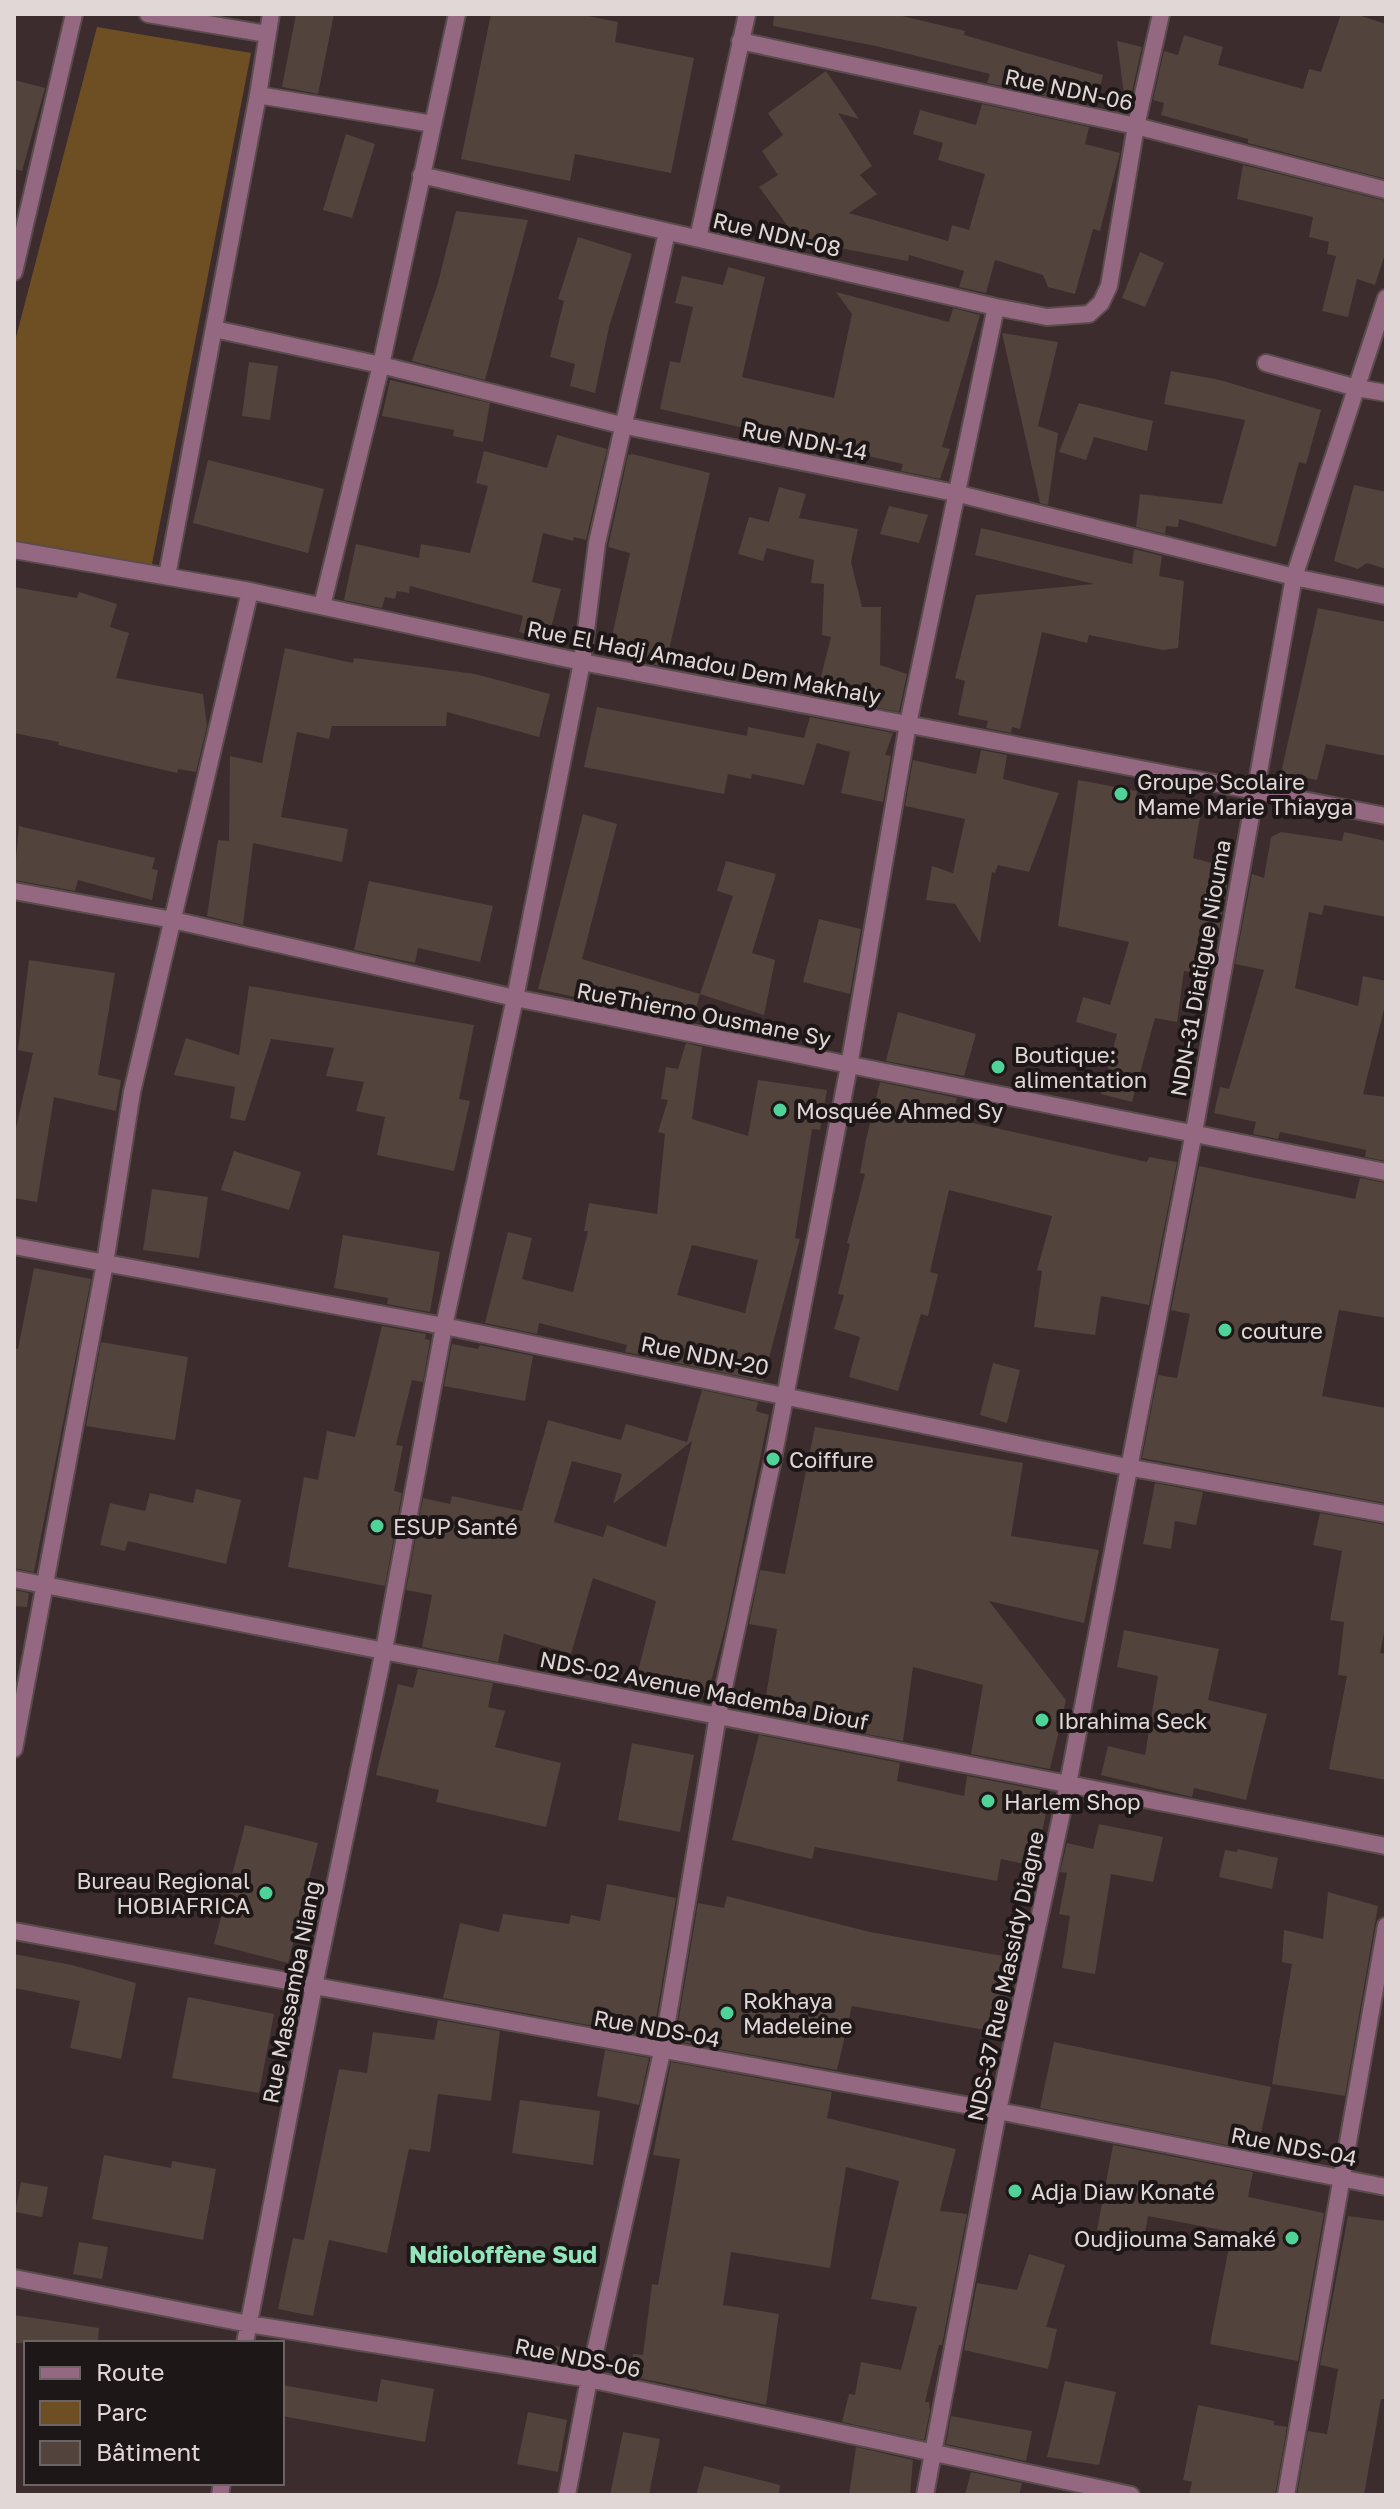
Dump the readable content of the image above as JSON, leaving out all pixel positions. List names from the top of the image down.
{
  "streets": {
    "street": [
      "Rue NDN-06",
      "Rue NDN-08",
      "Rue NDN-14",
      "Rue El Hadj Amadou Dem Makhaly",
      "NDN-31 Diatigue Niouma",
      "RueThierno Ousmane Sy",
      "Rue NDN-20",
      "NDS-02 Avenue Mademba Diouf",
      "NDS-37 Rue Massidy Diagne",
      "Rue Massamba Niang",
      "Rue NDS-04",
      "Rue NDS-06"
    ]
  },
  "crossings": [
    ["Rue NDN-06", "Rue NDN-08"],
    ["Rue NDN-08", "Rue Massamba Niang"],
    ["Rue NDN-14", "NDN-31 Diatigue Niouma"],
    ["Rue NDN-14", "Rue Massamba Niang"],
    ["Rue El Hadj Amadou Dem Makhaly", "NDN-31 Diatigue Niouma"],
    ["Rue El Hadj Amadou Dem Makhaly", "Rue Massamba Niang"],
    ["NDN-31 Diatigue Niouma", "RueThierno Ousmane Sy"],
    ["NDN-31 Diatigue Niouma", "Rue NDN-20"],
    ["NDN-31 Diatigue Niouma", "NDS-37 Rue Massidy Diagne"],
    ["RueThierno Ousmane Sy", "Rue Massamba Niang"],
    ["Rue NDN-20", "NDS-37 Rue Massidy Diagne"],
    ["Rue NDN-20", "Rue Massamba Niang"],
    ["NDS-02 Avenue Mademba Diouf", "NDS-37 Rue Massidy Diagne"],
    ["NDS-02 Avenue Mademba Diouf", "Rue Massamba Niang"],
    ["NDS-37 Rue Massidy Diagne", "Rue NDS-04"],
    ["NDS-37 Rue Massidy Diagne", "Rue NDS-06"],
    ["Rue Massamba Niang", "Rue NDS-04"],
    ["Rue Massamba Niang", "Rue NDS-06"]
  ],
  "districts": ["Ndioloffène Sud"],
  "places": [
    "Groupe Scolaire Mame Marie Thiayga",
    "Boutique: alimentation",
    "Mosquée Ahmed Sy",
    "couture",
    "Coiffure",
    "ESUP Santé",
    "Ibrahima Seck",
    "Harlem Shop",
    "Bureau Regional HOBIAFRICA",
    "Rokhaya Madeleine",
    "Adja Diaw Konaté",
    "Oudjiouma Samaké"
  ],
  "legend": ["Route", "Parc", "Bâtiment"]
}
